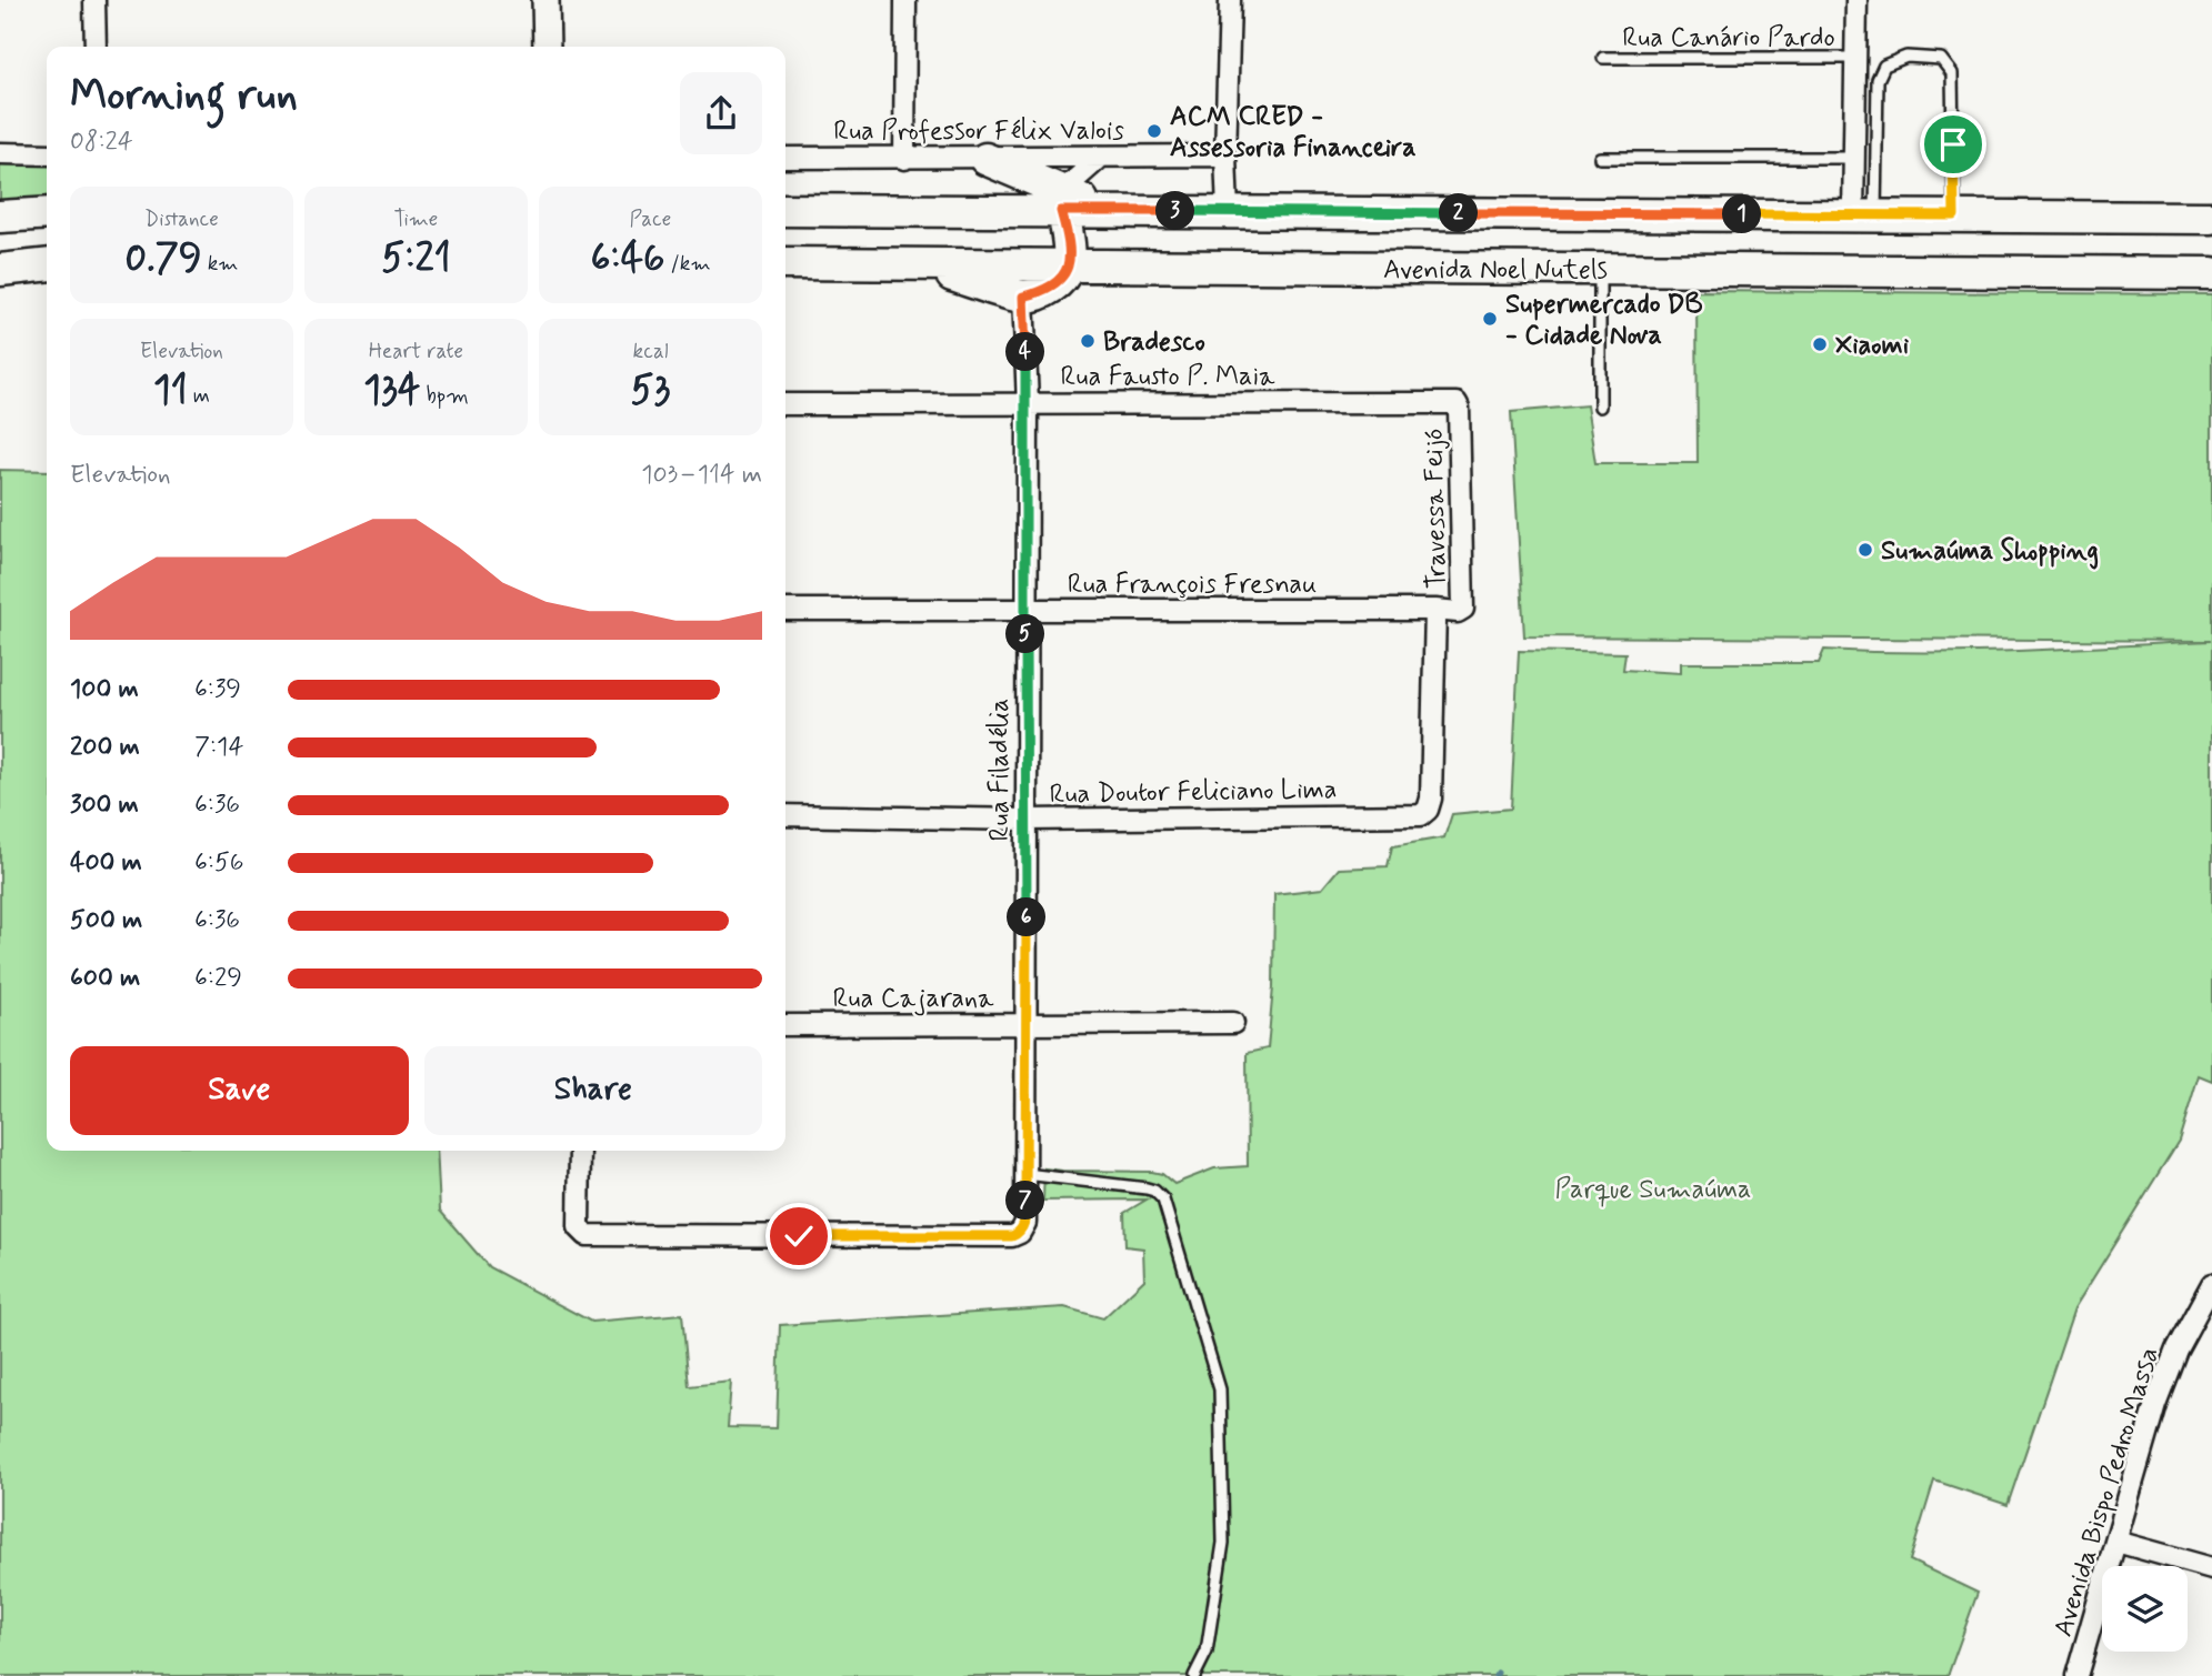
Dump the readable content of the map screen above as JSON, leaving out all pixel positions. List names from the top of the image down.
{
  "streets": {
    "main road": ["Avenida Noel Nutels"],
    "street": [
      "Rua Professor Félix Valois",
      "Rua Fausto P. Maia",
      "Travessa Feijó",
      "Rua François Fresnau",
      "Rua Filadélia",
      "Rua Doutor Feliciano Lima",
      "Rua Cajarana",
      "Avenida Bispo Pedro Massa"
    ],
    "lane": ["Rua Canário Pardo"]
  },
  "crossings": [
    ["Rua Fausto P. Maia", "Travessa Feijó"],
    ["Rua Fausto P. Maia", "Rua Filadélia"],
    ["Travessa Feijó", "Rua François Fresnau"],
    ["Rua François Fresnau", "Rua Filadélia"],
    ["Rua François Fresnau", "Rua Doutor Feliciano Lima"],
    ["Rua Filadélia", "Rua Doutor Feliciano Lima"],
    ["Rua Filadélia", "Rua Cajarana"]
  ],
  "parks": ["Parque Sumaúma"],
  "places": [
    "ACM CRED - Assessoria Financeira",
    "Supermercado DB - Cidade Nova",
    "Bradesco",
    "Xiaomi",
    "Sumaúma Shopping"
  ],
  "page": {
    "heading": ["Morning run", "08:24"],
    "stats": [
      ["Distance", "0.79 km"],
      ["Time", "5:21"],
      ["Pace", "6:46 /km"],
      ["Elevation", "11 m"],
      ["Heart rate", "134 bpm"],
      ["kcal", "53"]
    ],
    "pins": [
      "3",
      "2",
      "1",
      "4",
      "5",
      "6",
      "7"
    ],
    "chart": ["Elevation", "103–114 m"],
    "list": [
      {
        "name": "100 m",
        "note": "6:39"
      },
      {
        "name": "200 m",
        "note": "7:14"
      },
      {
        "name": "300 m",
        "note": "6:36"
      },
      {
        "name": "400 m",
        "note": "6:56"
      },
      {
        "name": "500 m",
        "note": "6:36"
      },
      {
        "name": "600 m",
        "note": "6:29"
      }
    ],
    "buttons": ["Save", "Share"]
  }
}
